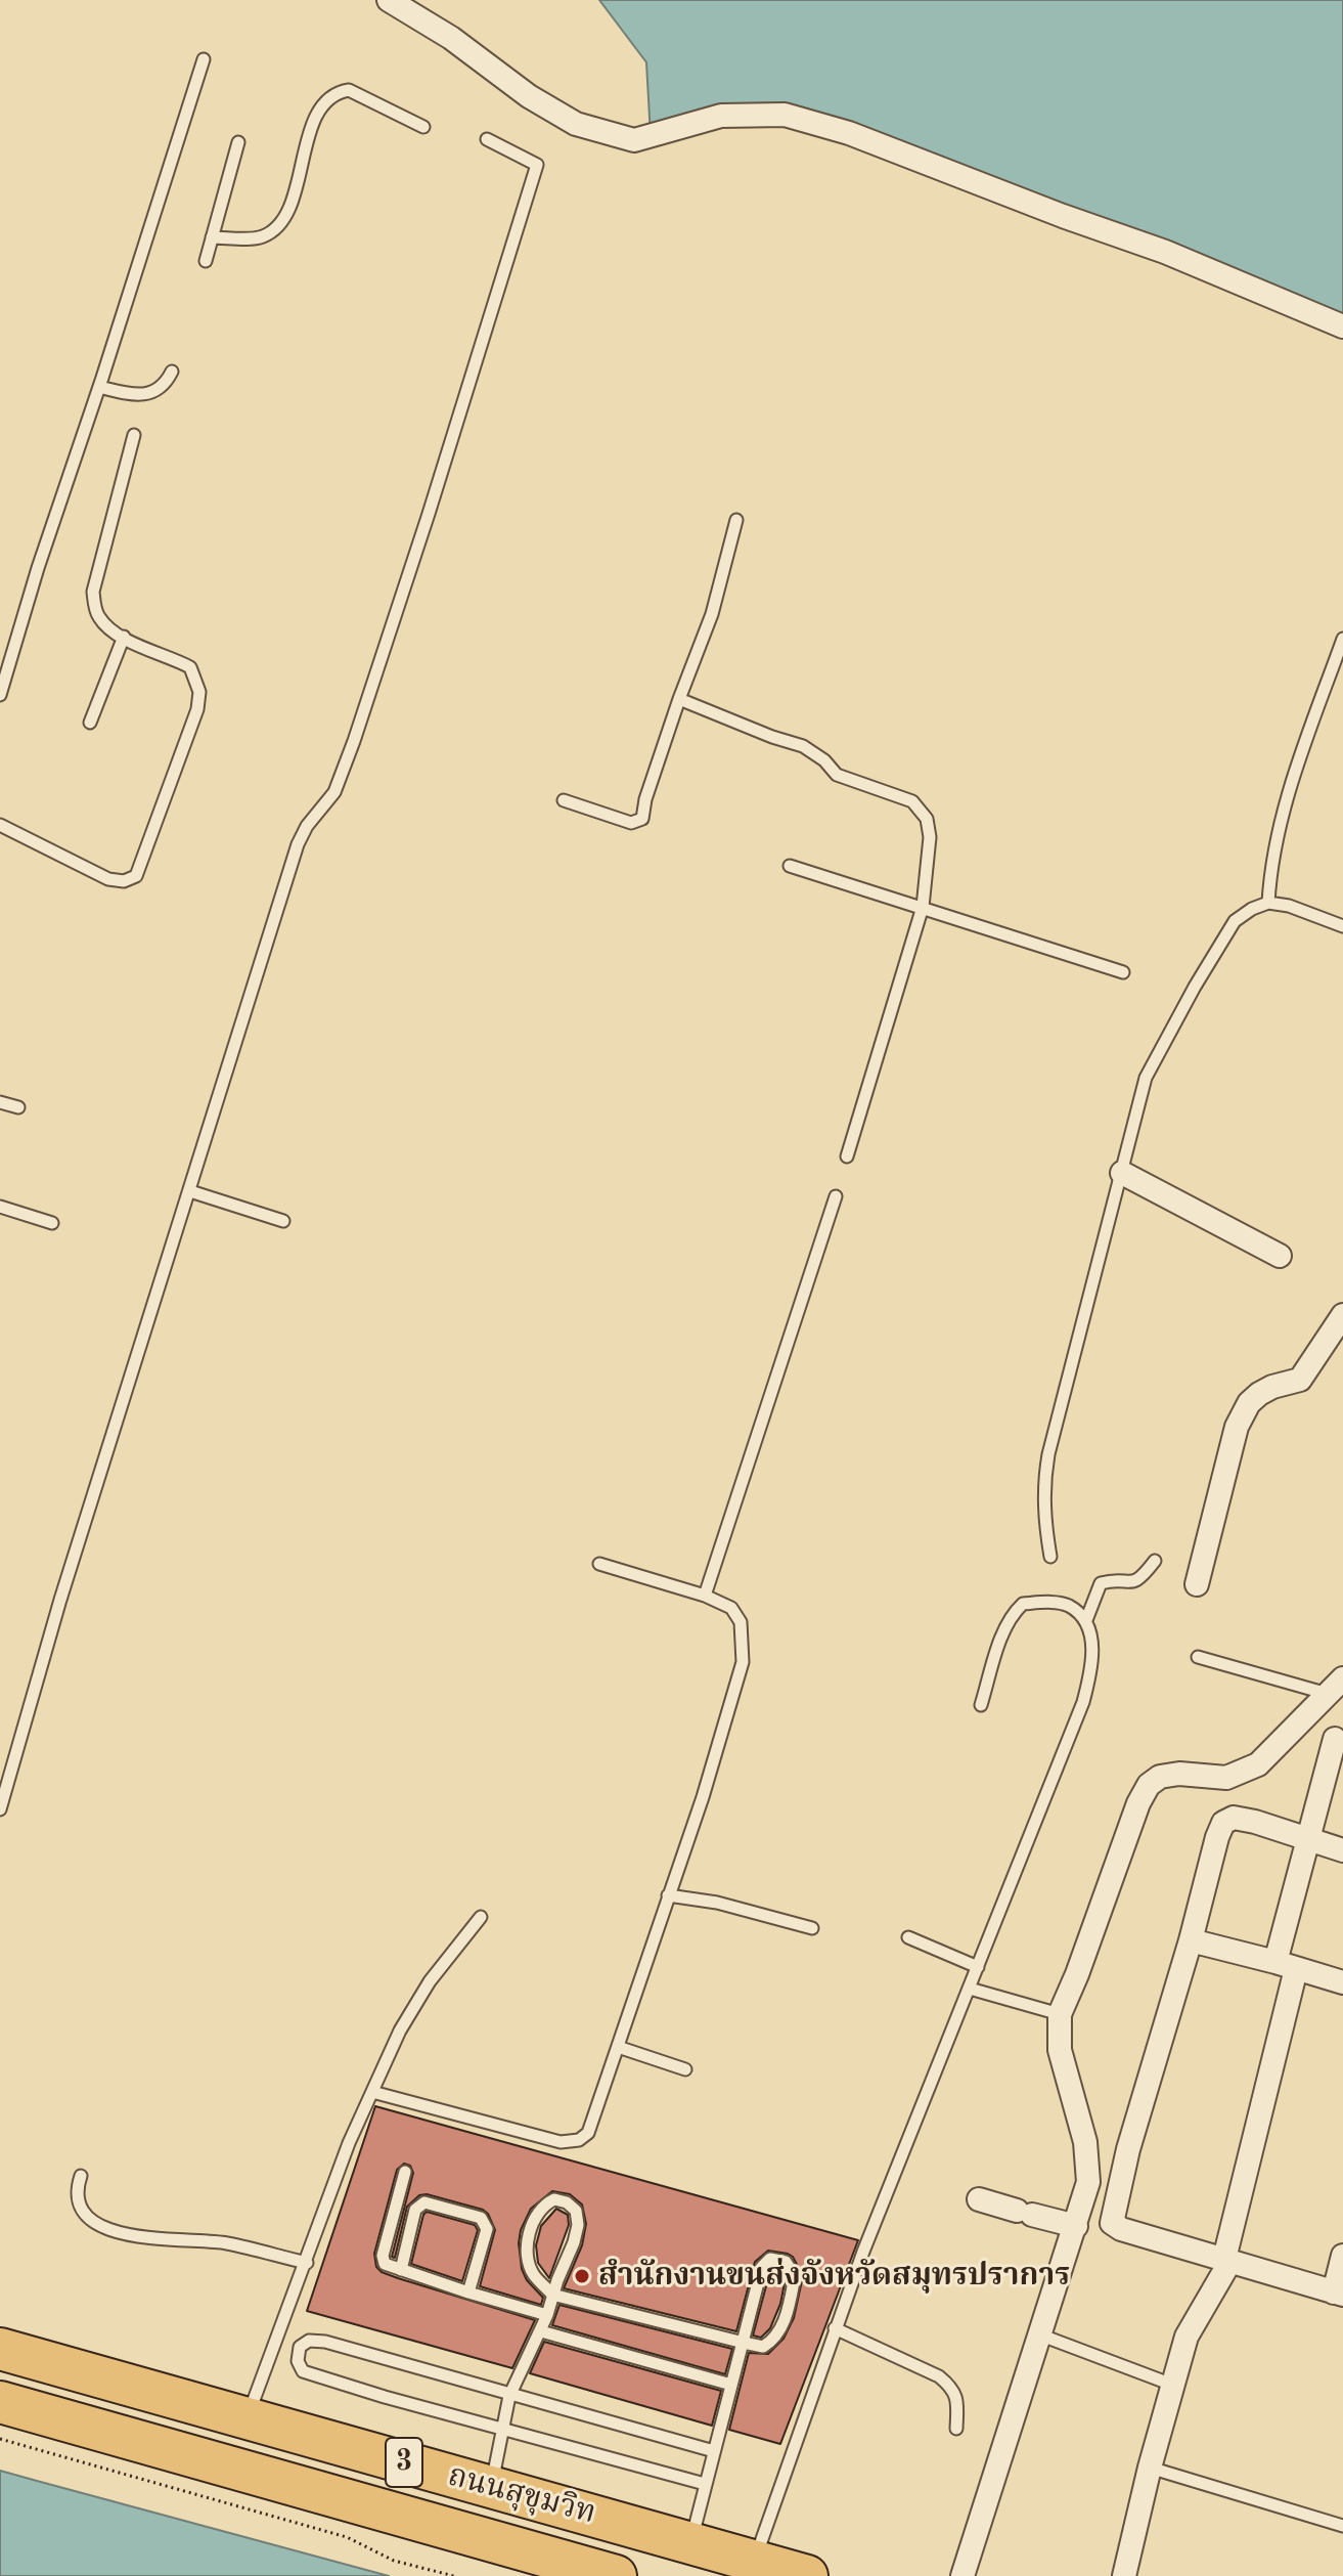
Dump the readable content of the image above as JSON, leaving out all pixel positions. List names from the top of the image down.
{
  "streets": {
    "highway": ["3", "ถนนสุขุมวิท"]
  },
  "places": ["สำนักงานขนส่งจังหวัดสมุทรปราการ"]
}
